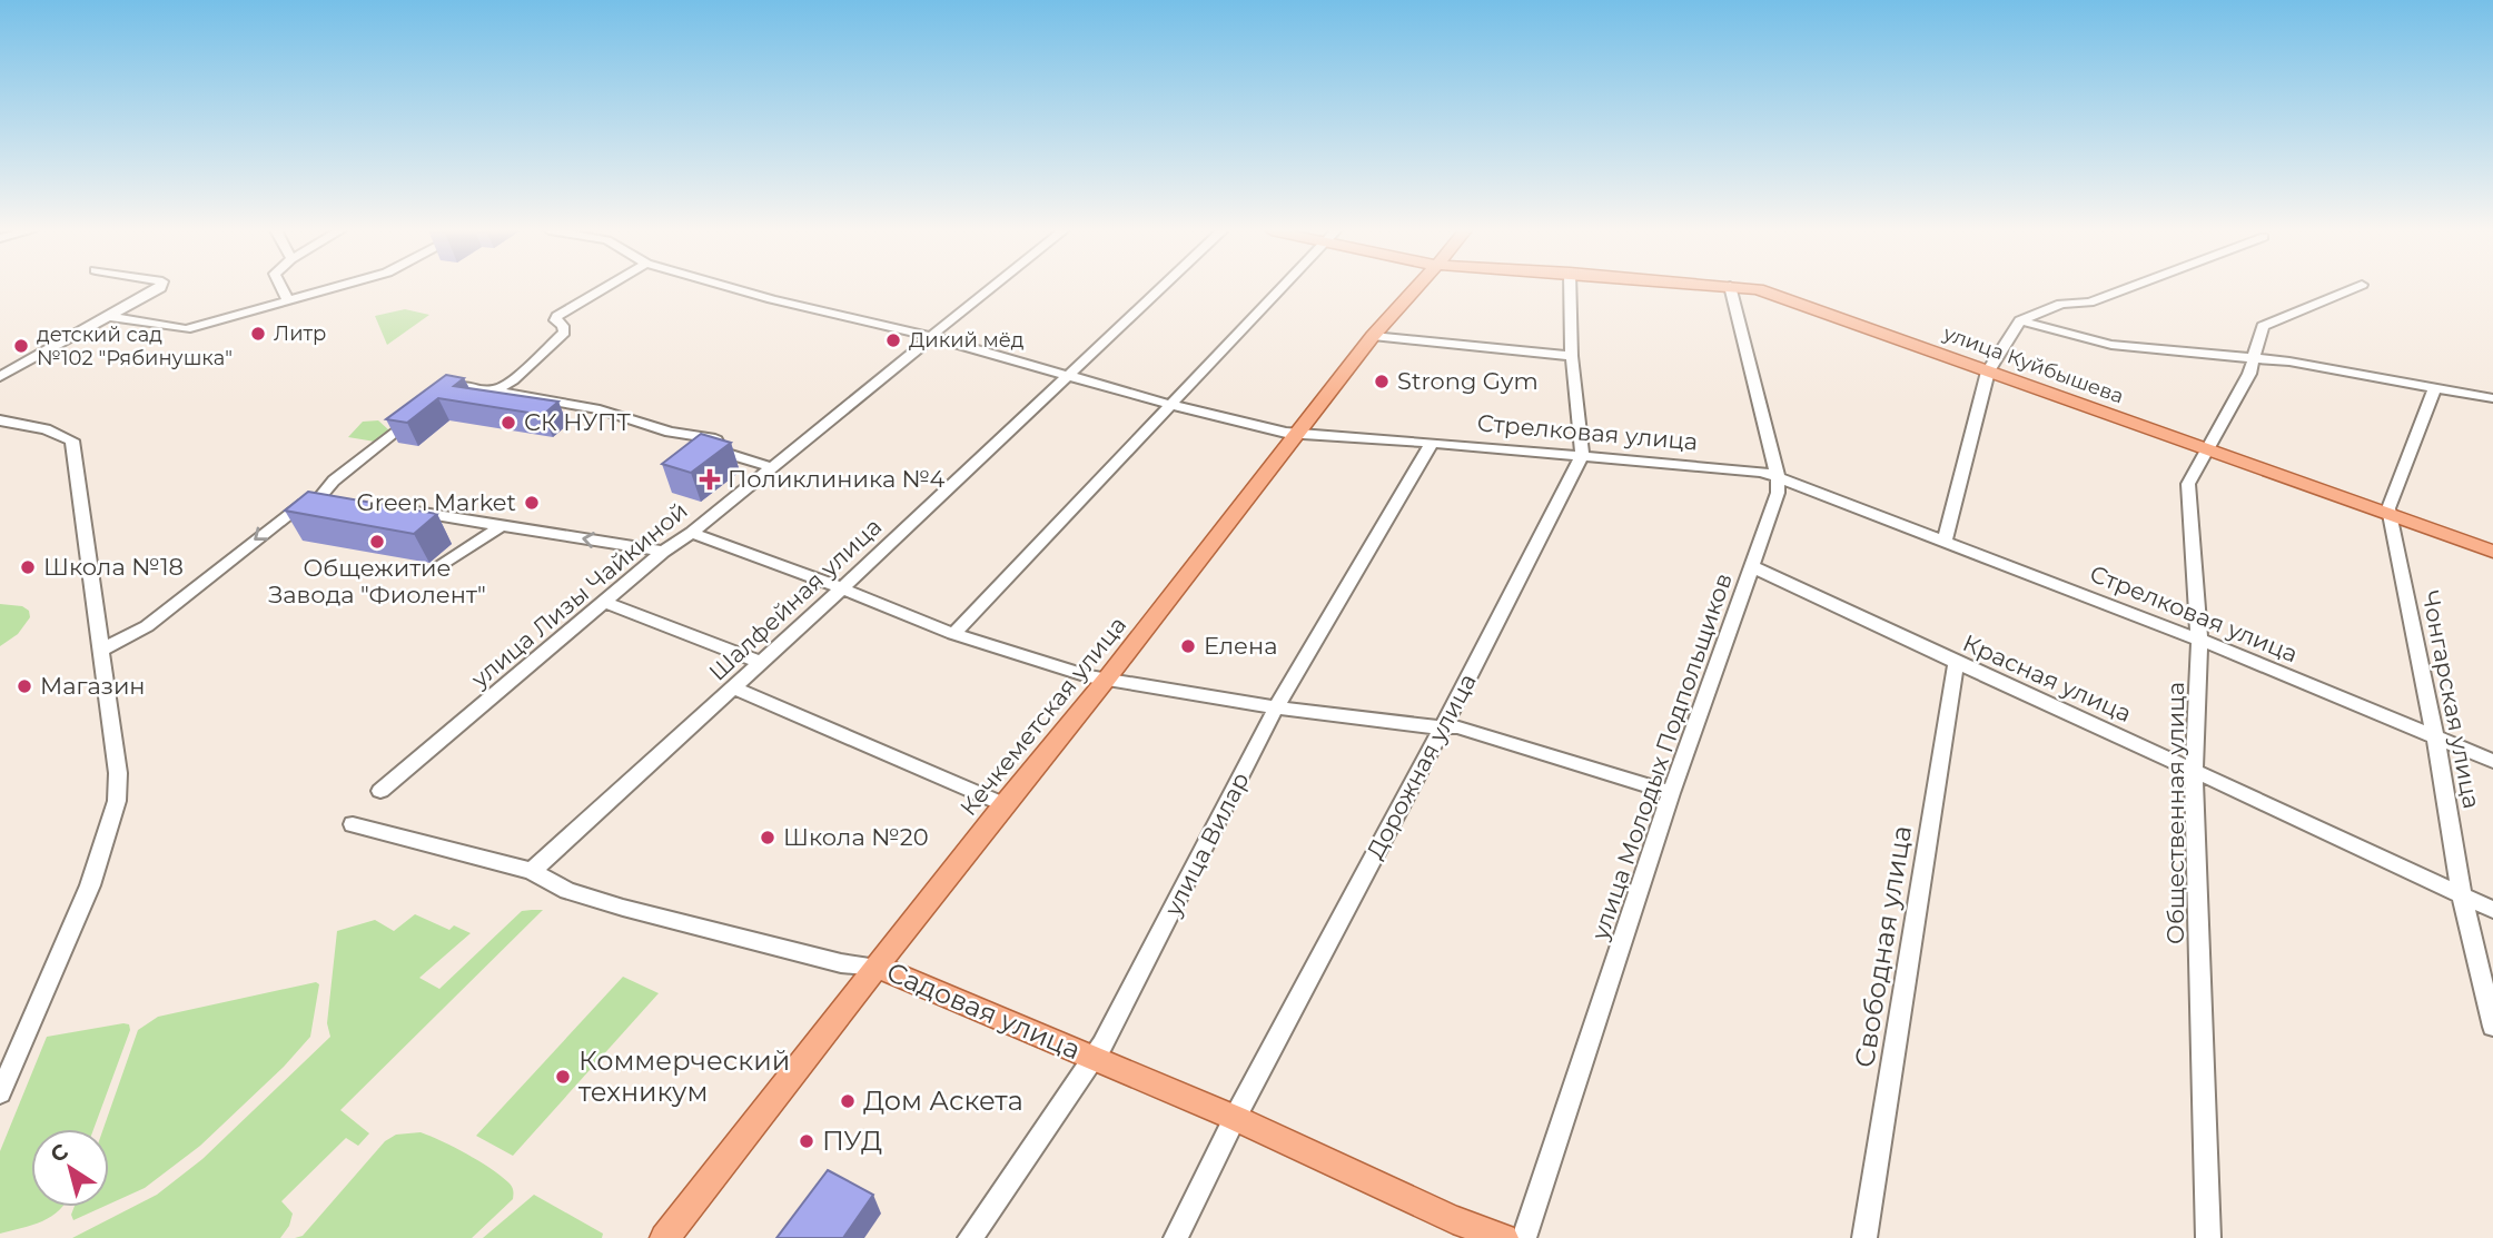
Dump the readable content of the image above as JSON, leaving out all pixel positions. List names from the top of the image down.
{
  "streets": {
    "main road": ["улица Куйбышева", "Кечкеметская улица", "Садовая улица"],
    "street": [
      "Стрелковая улица",
      "улица Лизы Чайкиной",
      "Шалфейная улица",
      "Красная улица",
      "Чонгарская улица",
      "улица Молодых Подпольщиков",
      "Дорожная улица",
      "Общественная улица",
      "улица Вилар",
      "Свободная улица"
    ]
  },
  "crossings": [
    ["улица Куйбышева", "Чонгарская улица"],
    ["улица Куйбышева", "Общественная улица"],
    ["Стрелковая улица", "улица Лизы Чайкиной"],
    ["Стрелковая улица", "Шалфейная улица"],
    ["Стрелковая улица", "Чонгарская улица"],
    ["Стрелковая улица", "Кечкеметская улица"],
    ["Стрелковая улица", "улица Молодых Подпольщиков"],
    ["Стрелковая улица", "Дорожная улица"],
    ["Стрелковая улица", "Общественная улица"],
    ["Стрелковая улица", "улица Вилар"],
    ["Шалфейная улица", "Садовая улица"],
    ["Красная улица", "Чонгарская улица"],
    ["Красная улица", "улица Молодых Подпольщиков"],
    ["Красная улица", "Общественная улица"],
    ["Красная улица", "Свободная улица"],
    ["Кечкеметская улица", "Садовая улица"],
    ["Дорожная улица", "Садовая улица"],
    ["улица Вилар", "Садовая улица"]
  ],
  "places": {
    "other": [
      "Литр",
      "Дикий мёд",
      "детский сад №102 \"Рябинушка\"",
      "Strong Gym",
      "СК НУПТ",
      "Green Market",
      "Общежитие Завода \"Фиолент\"",
      "Школа №18",
      "Елена",
      "Магазин",
      "Школа №20",
      "Коммерческий техникум",
      "Дом Аскета",
      "ПУД"
    ],
    "health": ["Поликлиника №4"]
  },
  "north": "top left"
}
